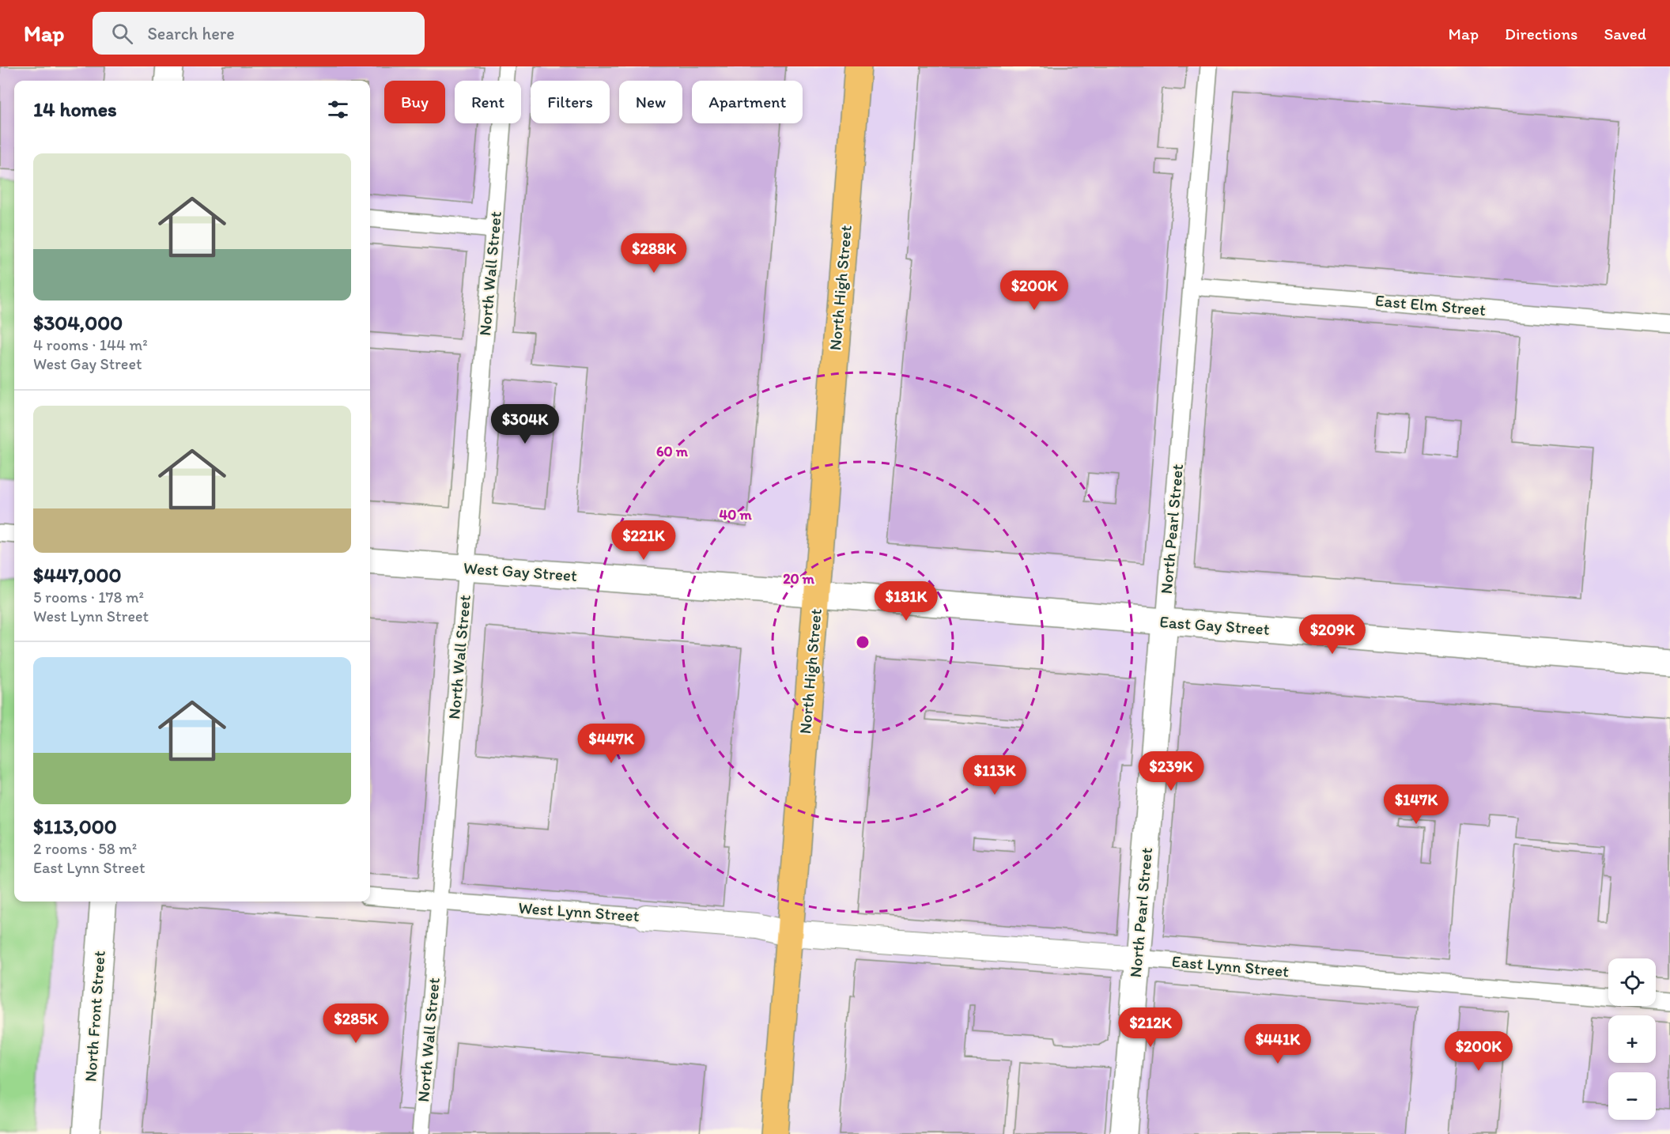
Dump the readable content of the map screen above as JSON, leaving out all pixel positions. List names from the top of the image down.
{
  "streets": {
    "main road": ["North High Street"],
    "street": [
      "North Pearl Street",
      "West Gay Street",
      "East Gay Street",
      "West Lynn Street",
      "East Lynn Street",
      "North Front Street"
    ],
    "lane": ["North Wall Street", "East Elm Street"]
  },
  "crossings": [
    ["North Wall Street", "West Gay Street"],
    ["North Wall Street", "West Lynn Street"],
    ["North High Street", "West Gay Street"],
    ["North High Street", "East Gay Street"],
    ["North High Street", "West Lynn Street"],
    ["North High Street", "East Lynn Street"],
    ["East Elm Street", "North Pearl Street"],
    ["North Pearl Street", "East Gay Street"],
    ["North Pearl Street", "East Lynn Street"],
    ["West Gay Street", "East Gay Street"],
    ["West Lynn Street", "East Lynn Street"]
  ],
  "page": {
    "header": "Map",
    "search": "Search here",
    "nav": ["Map", "Directions", "Saved"],
    "chip": [
      "Buy",
      "Rent",
      "Filters",
      "New",
      "Apartment"
    ],
    "heading": "14 homes",
    "list": [
      {
        "name": "$304,000",
        "note": "4 rooms · 144 m² · West Gay Street"
      },
      {
        "name": "$447,000",
        "note": "5 rooms · 178 m² · West Lynn Street"
      },
      {
        "name": "$113,000",
        "note": "2 rooms · 58 m² · East Lynn Street"
      }
    ],
    "price": [
      "$288K",
      "$200K",
      "$304K",
      "$221K",
      "$181K",
      "$209K",
      "$447K",
      "$239K",
      "$113K",
      "$147K",
      "$285K",
      "$212K",
      "$441K",
      "$200K"
    ],
    "map_buttons": ["+", "−"]
  },
  "rings": ["60 m", "40 m", "20 m"]
}
